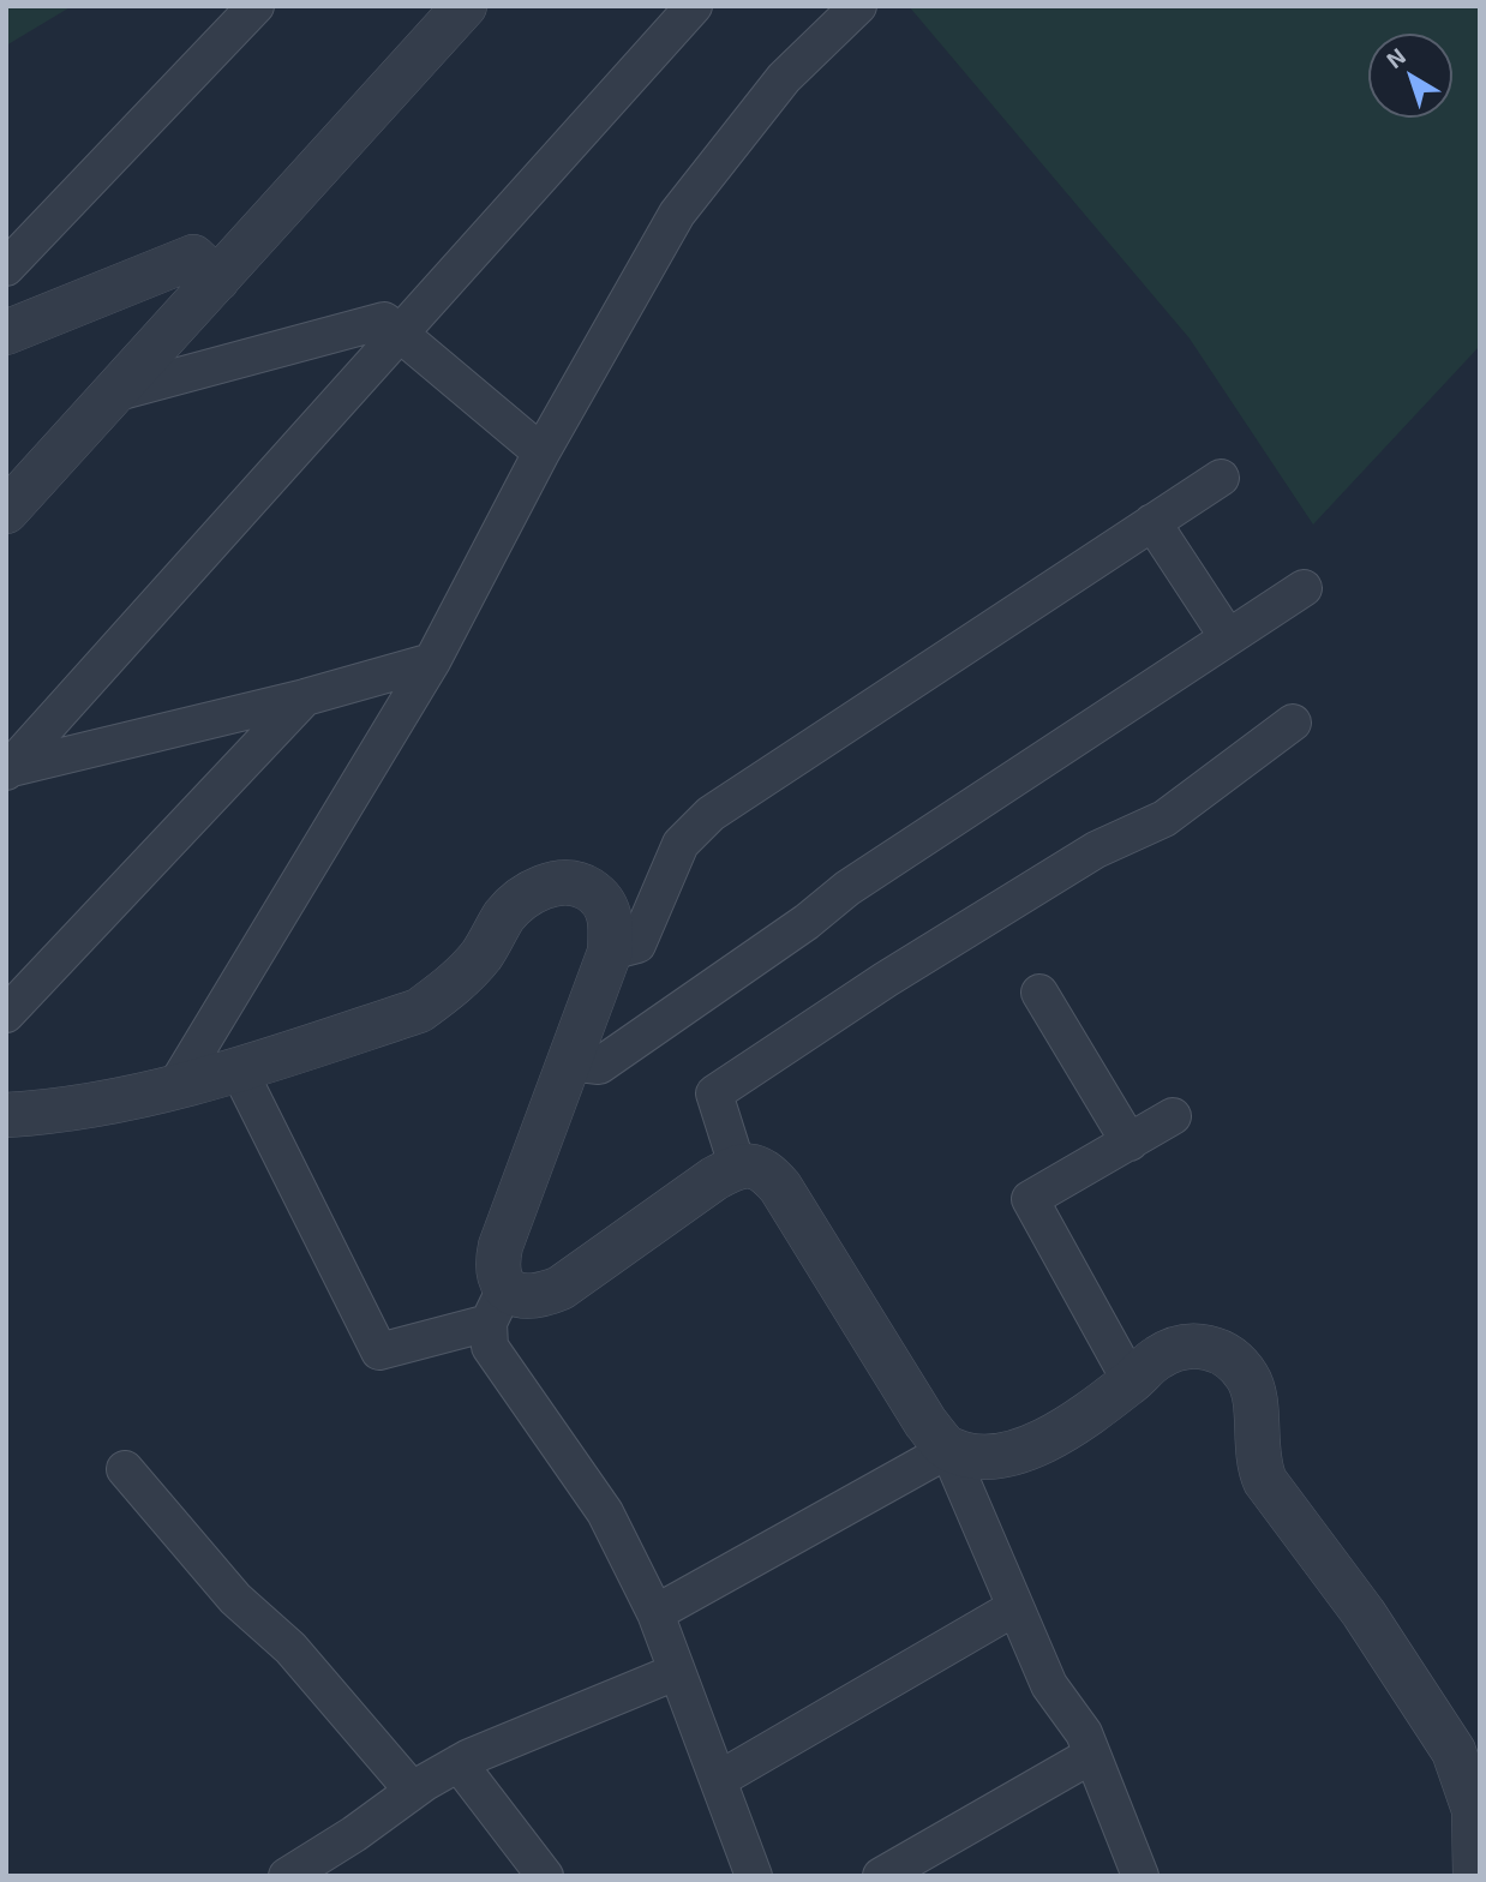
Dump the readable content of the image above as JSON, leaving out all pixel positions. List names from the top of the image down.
{
  "north": "top left"
}
